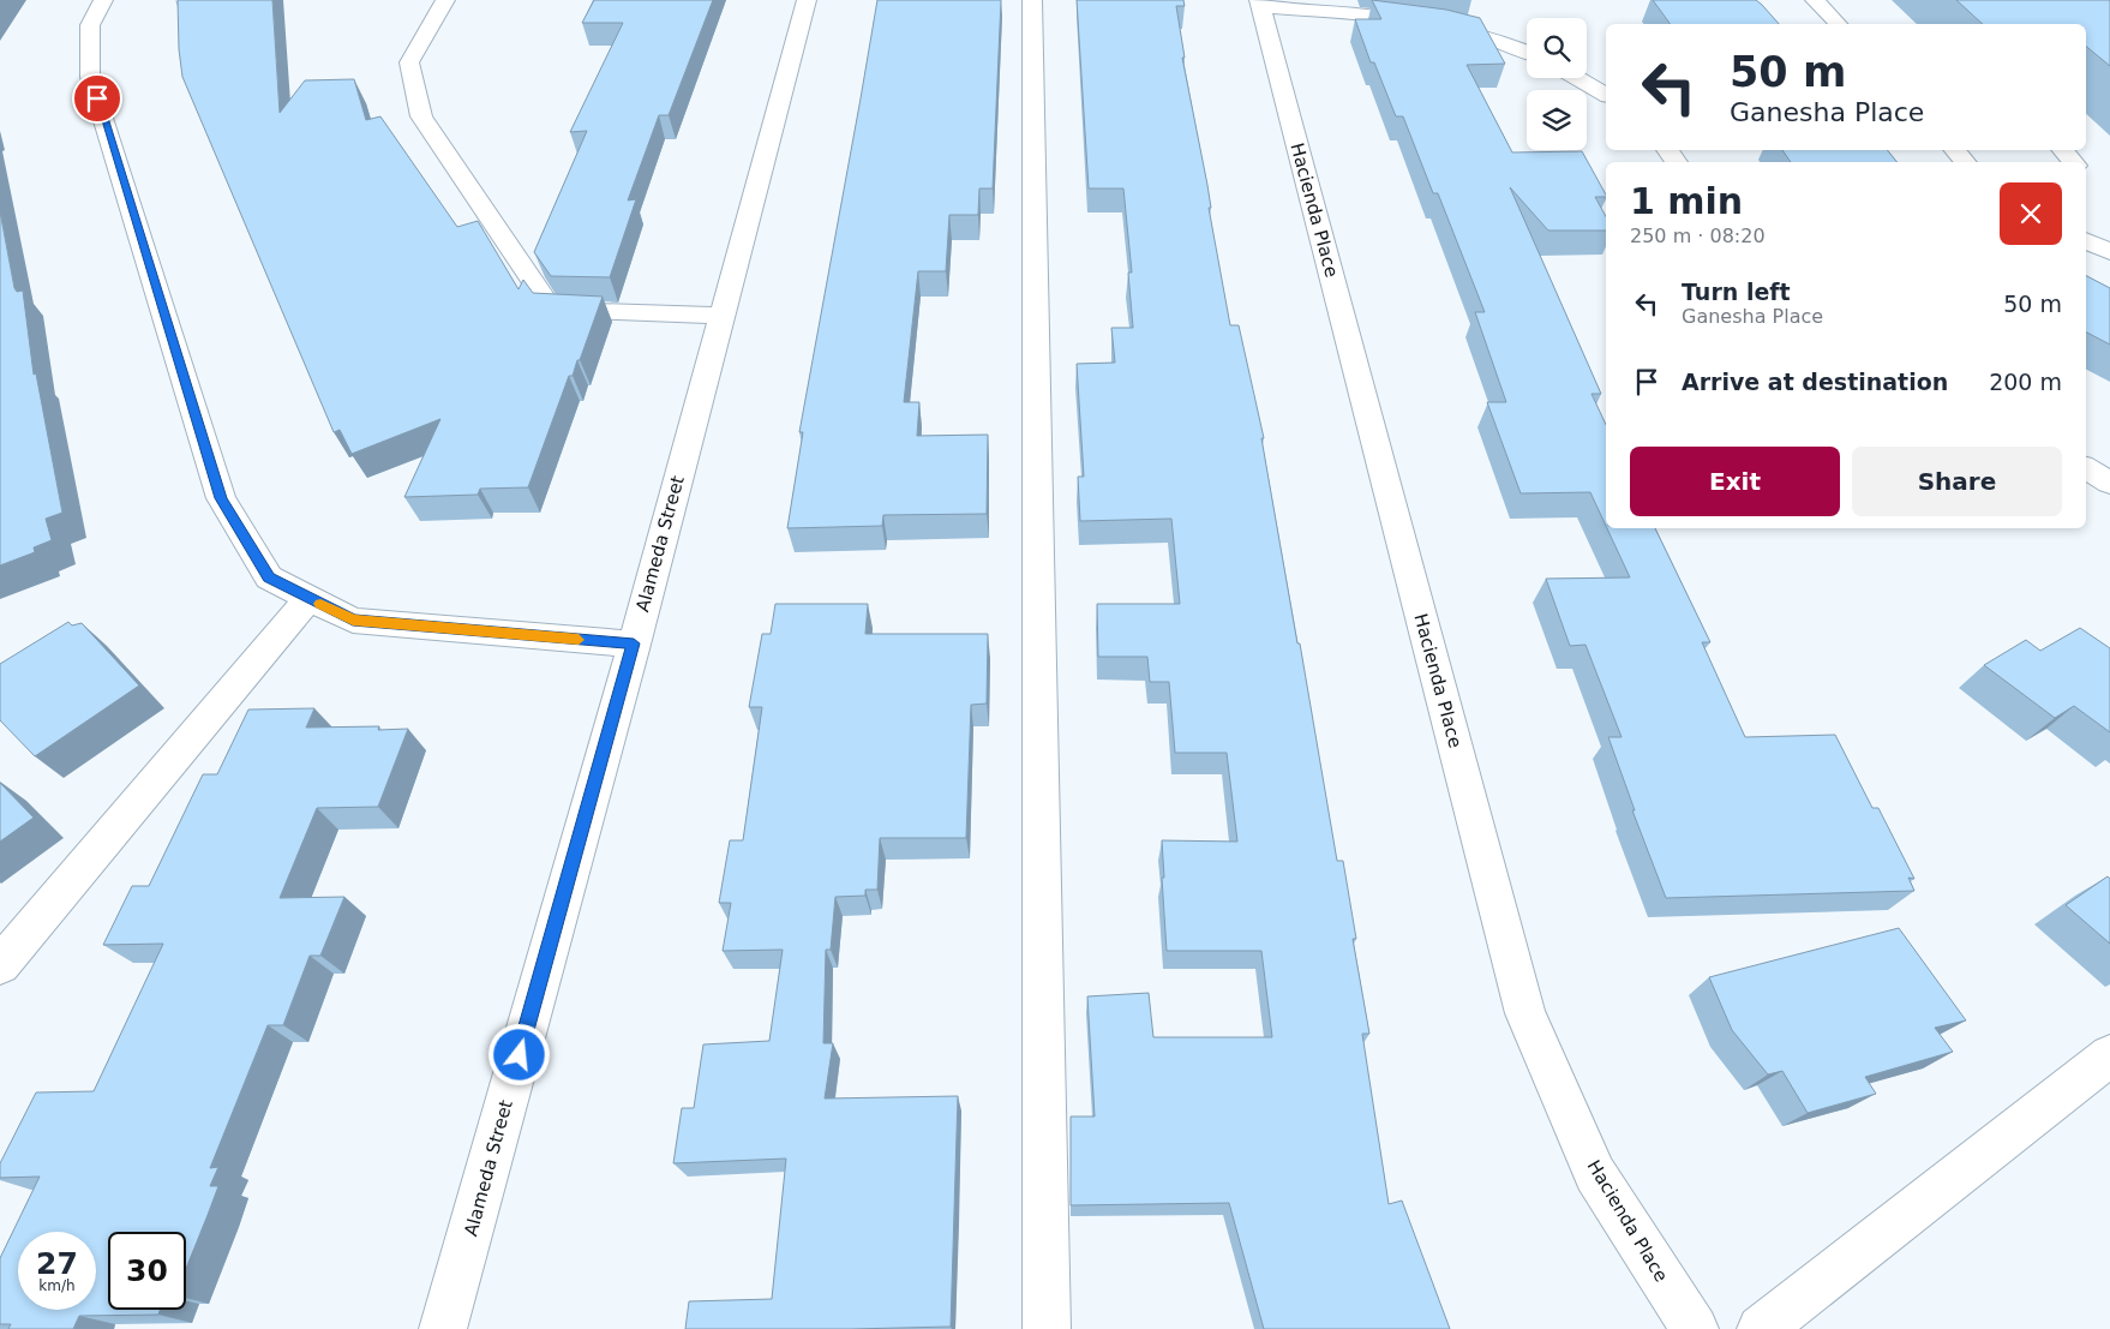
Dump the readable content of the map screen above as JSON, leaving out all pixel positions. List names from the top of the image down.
{
  "streets": {
    "street": ["Hacienda Place", "Alameda Street"]
  },
  "page": {
    "turn": ["50 m", "Ganesha Place"],
    "heading": ["1 min", "250 m · 08:20"],
    "list": [
      {
        "name": "Turn left",
        "note": "Ganesha Place",
        "value": "50 m"
      },
      {
        "name": "Arrive at destination",
        "value": "200 m"
      }
    ],
    "buttons": ["Exit", "Share"],
    "speed": "27 km/h",
    "limit": "30"
  }
}
